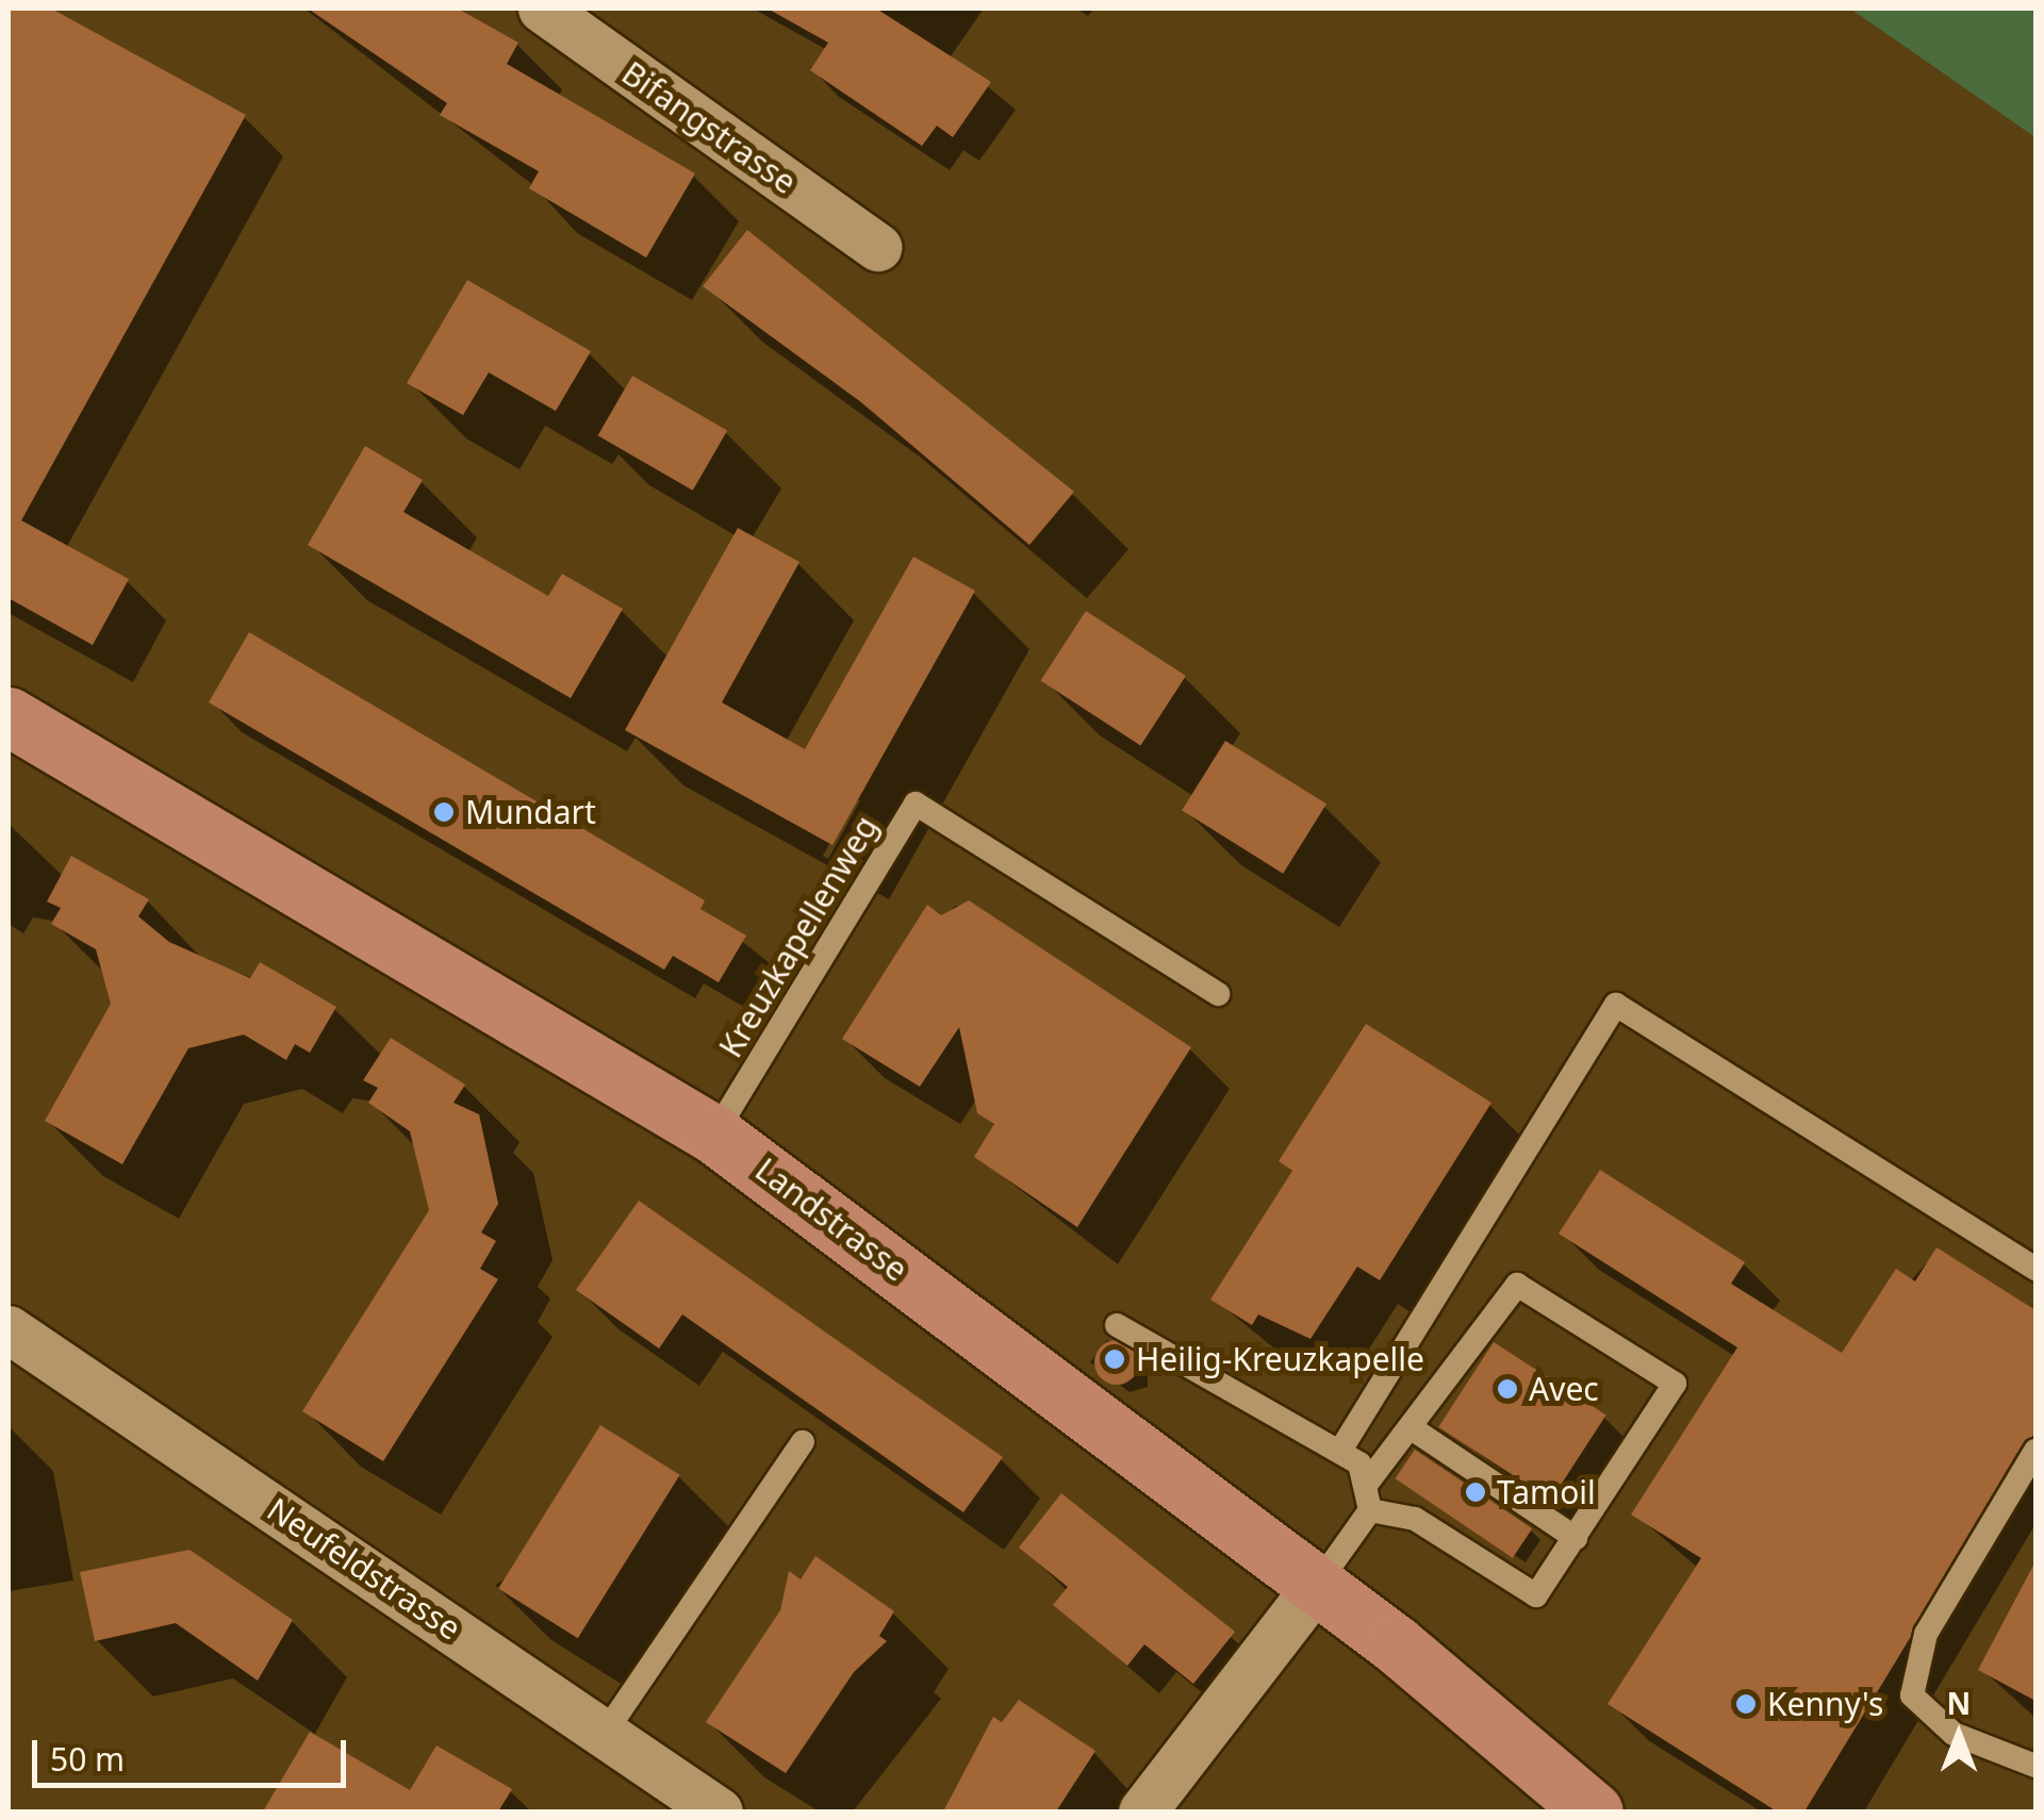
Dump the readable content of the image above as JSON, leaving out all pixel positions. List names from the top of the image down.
{
  "streets": {
    "main road": ["Landstrasse"],
    "street": ["Bifangstrasse", "Neufeldstrasse"],
    "lane": ["Kreuzkapellenweg"]
  },
  "crossings": [
    ["Kreuzkapellenweg", "Landstrasse"]
  ],
  "places": [
    "Mundart",
    "Heilig-Kreuzkapelle",
    "Avec",
    "Tamoil",
    "Kenny's"
  ],
  "scale_bar": "50 m",
  "north": "top"
}
